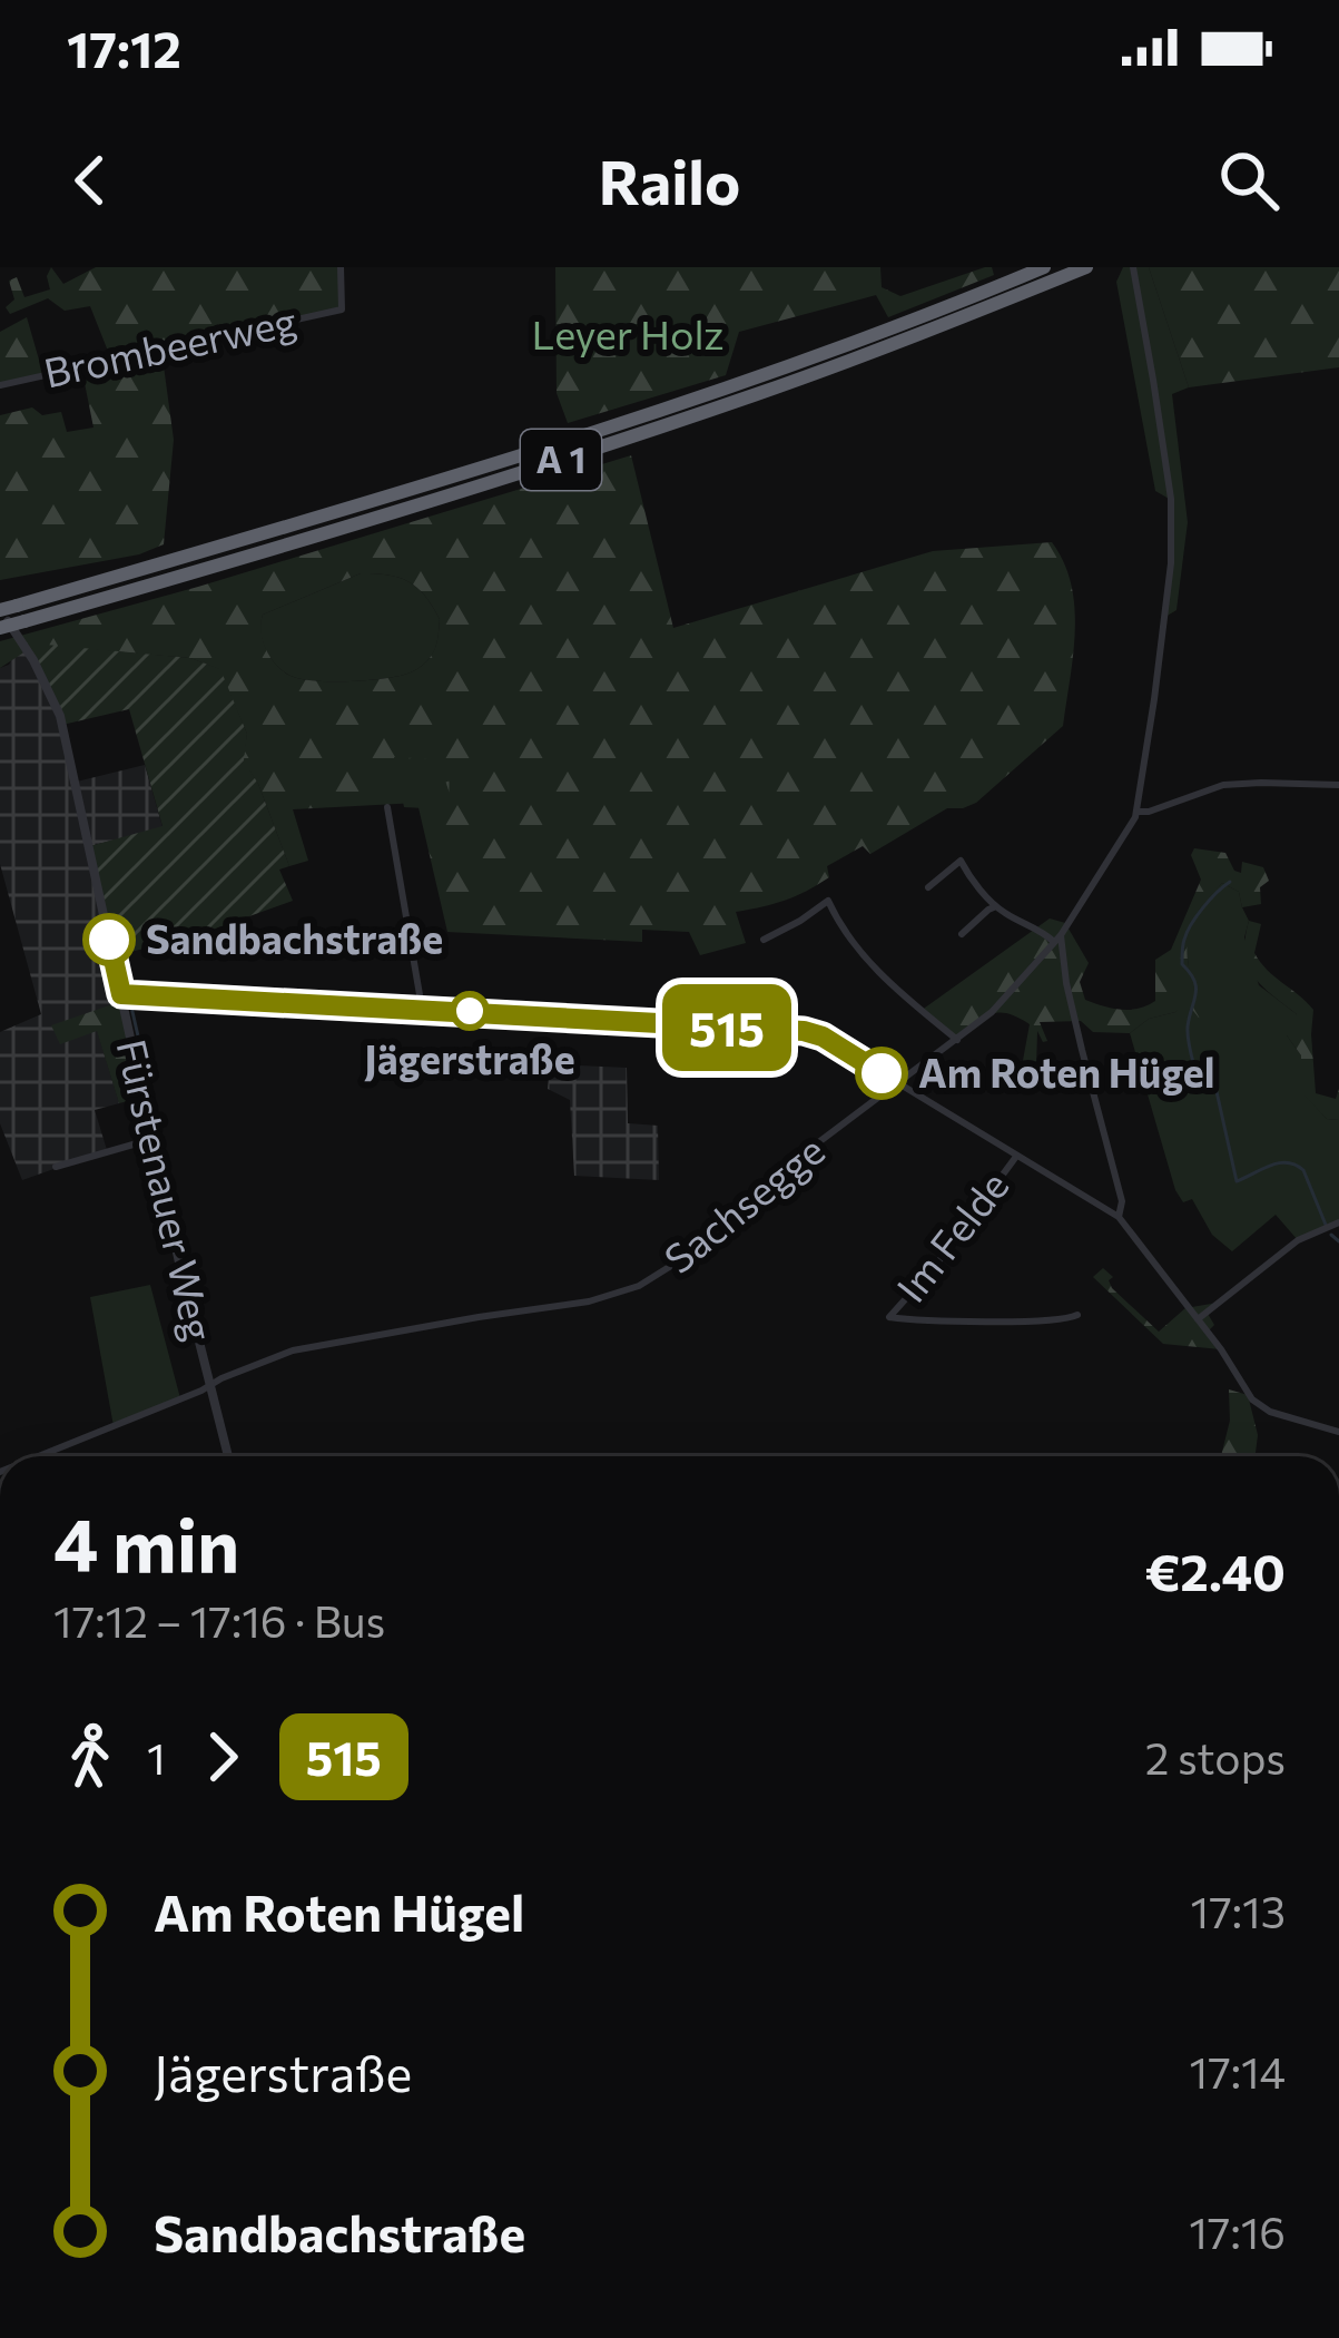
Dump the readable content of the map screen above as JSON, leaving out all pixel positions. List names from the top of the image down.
{
  "streets": {
    "highway": ["A 1"],
    "street": [
      "Brombeerweg",
      "Fürstenauer Weg",
      "Sachsegge",
      "Im Felde"
    ]
  },
  "crossings": [
    ["A 1", "Fürstenauer Weg"],
    ["Fürstenauer Weg", "Sachsegge"]
  ],
  "parks": ["Leyer Holz"],
  "places": ["Sandbachstraße", "Jägerstraße", "Am Roten Hügel"],
  "lines": ["bus line 515"],
  "page": {
    "status": "17:12",
    "header": "Railo",
    "on_map": "515",
    "heading": ["4 min", "17:12 – 17:16 · Bus", "€2.40"],
    "legs": ["1", "515", "2 stops"],
    "list": [
      {
        "name": "Am Roten Hügel",
        "value": "17:13"
      },
      {
        "name": "Jägerstraße",
        "value": "17:14"
      },
      {
        "name": "Sandbachstraße",
        "value": "17:16"
      }
    ]
  }
}
